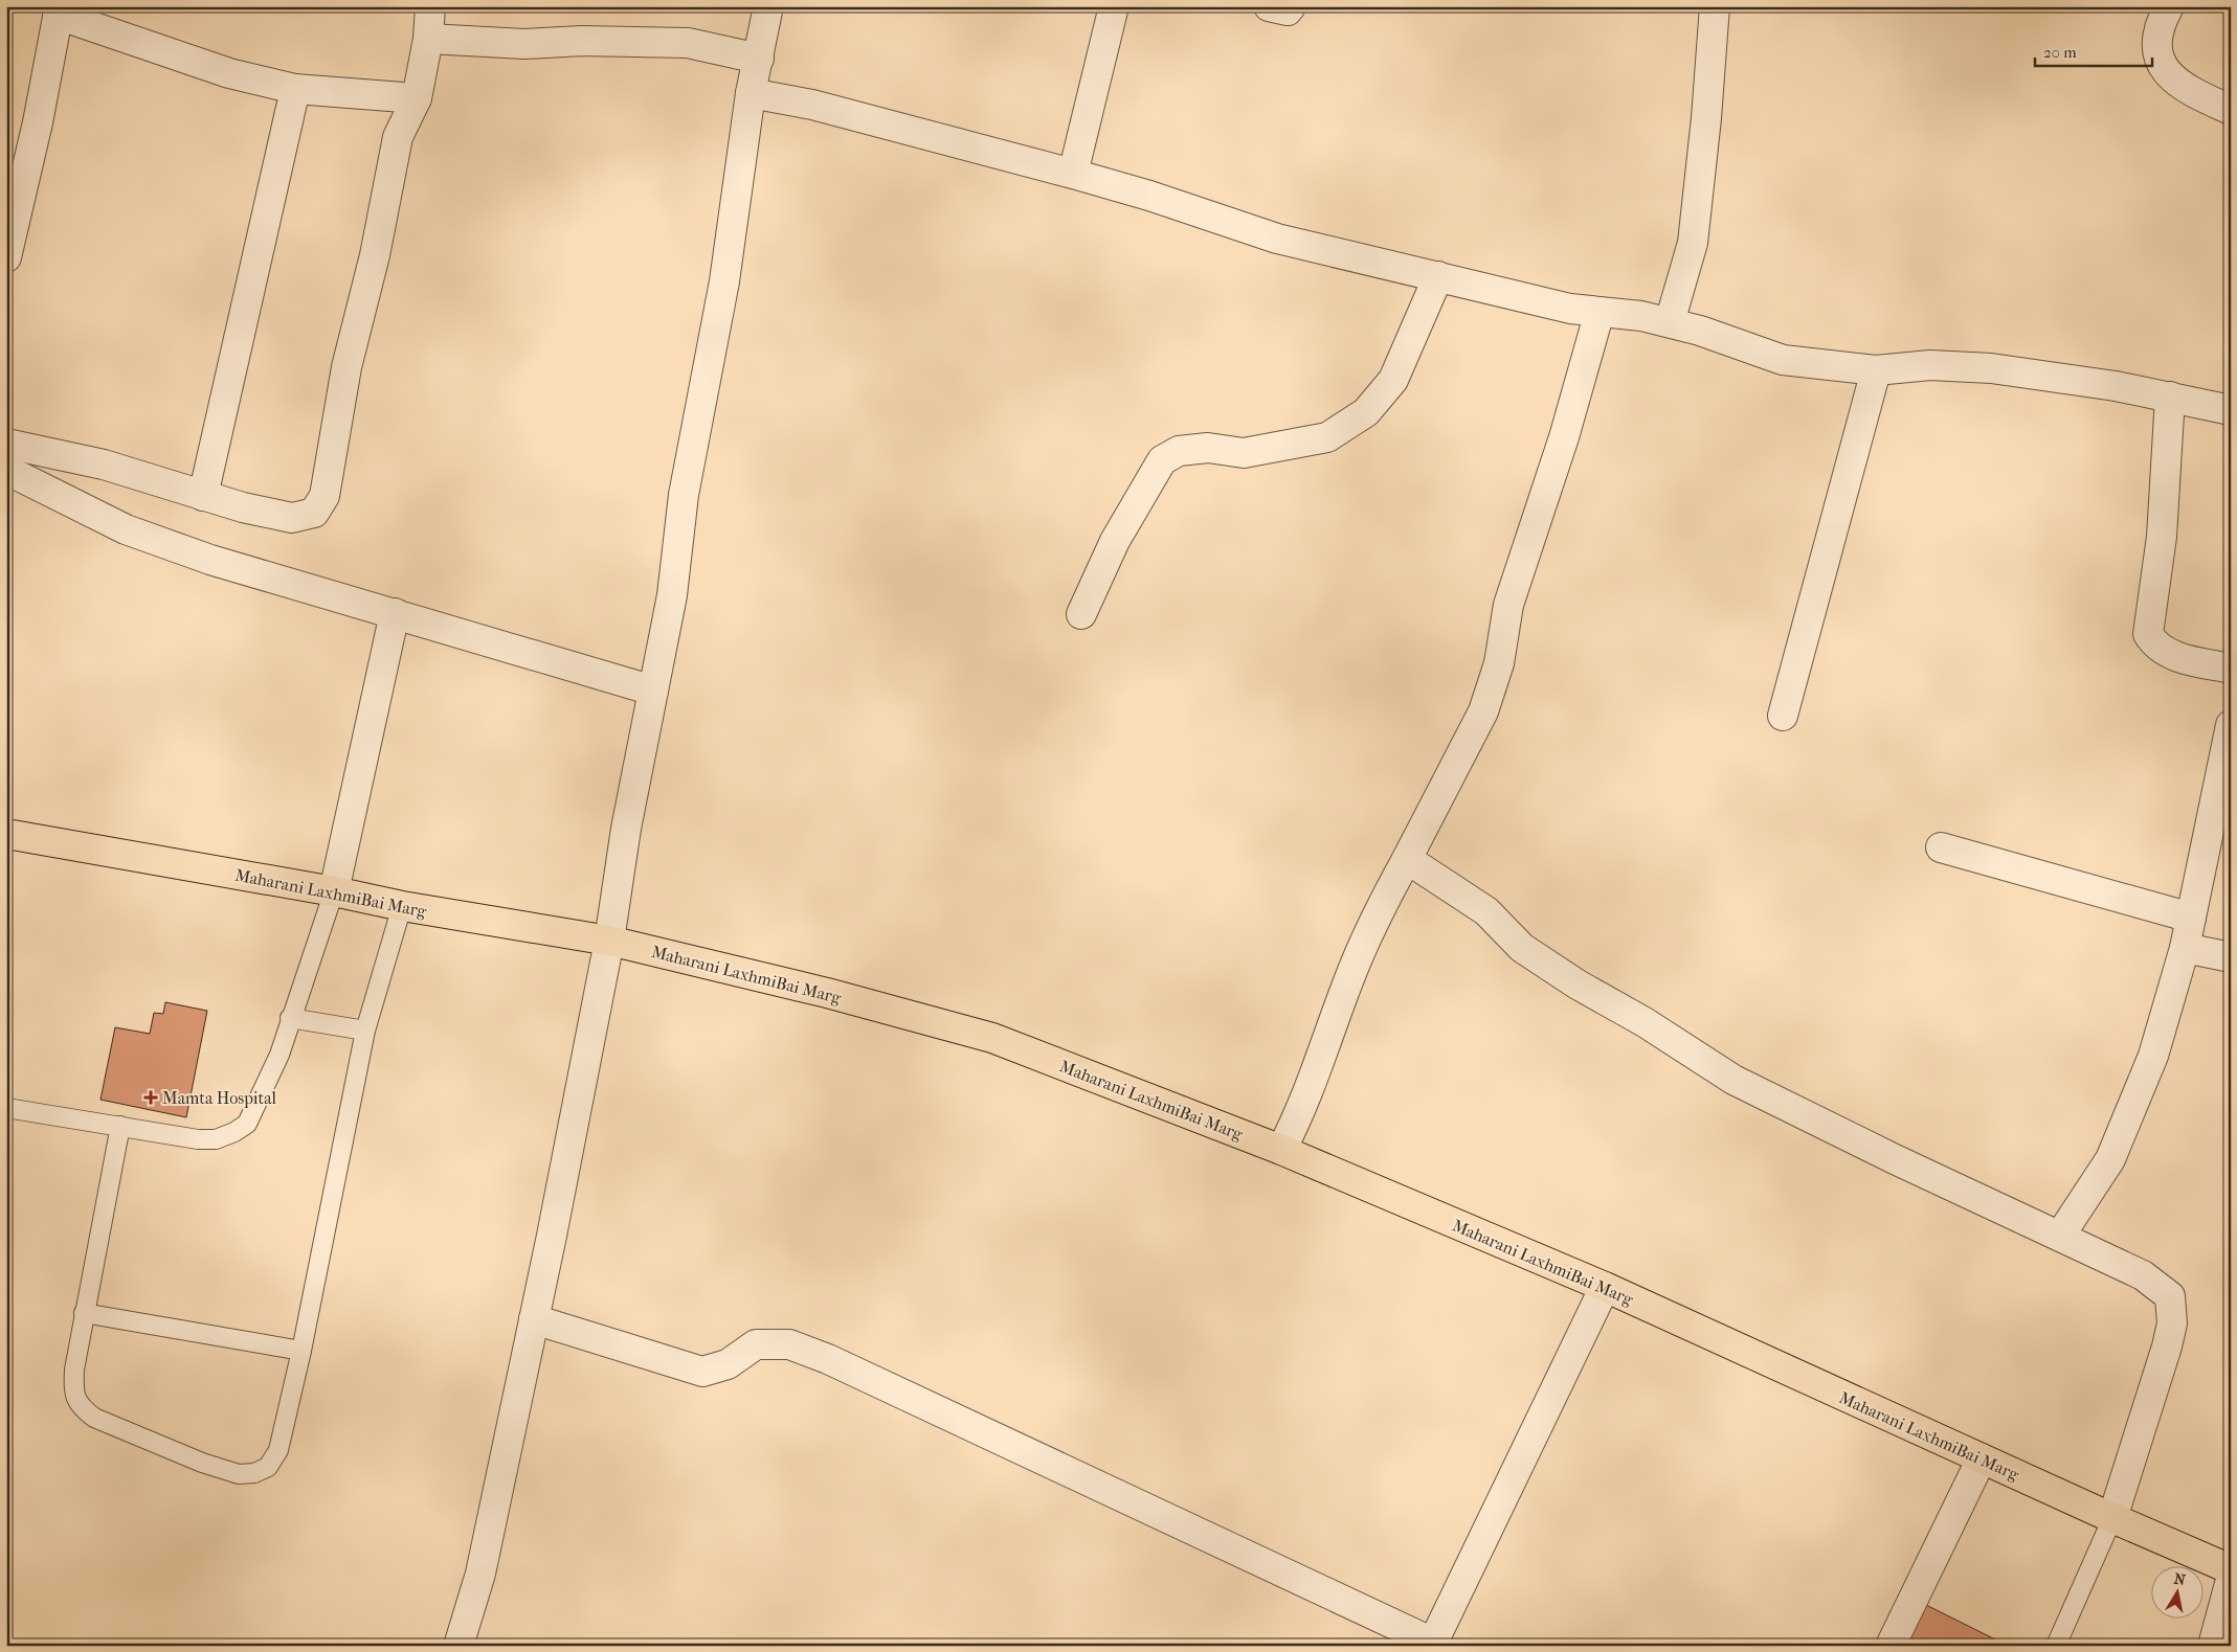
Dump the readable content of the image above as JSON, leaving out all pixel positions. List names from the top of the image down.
{
  "streets": {
    "main road": ["Maharani LaxhmiBai Marg"]
  },
  "places": {
    "health": ["Mamta Hospital"]
  },
  "scale_bar": "20 m",
  "north": "top"
}
